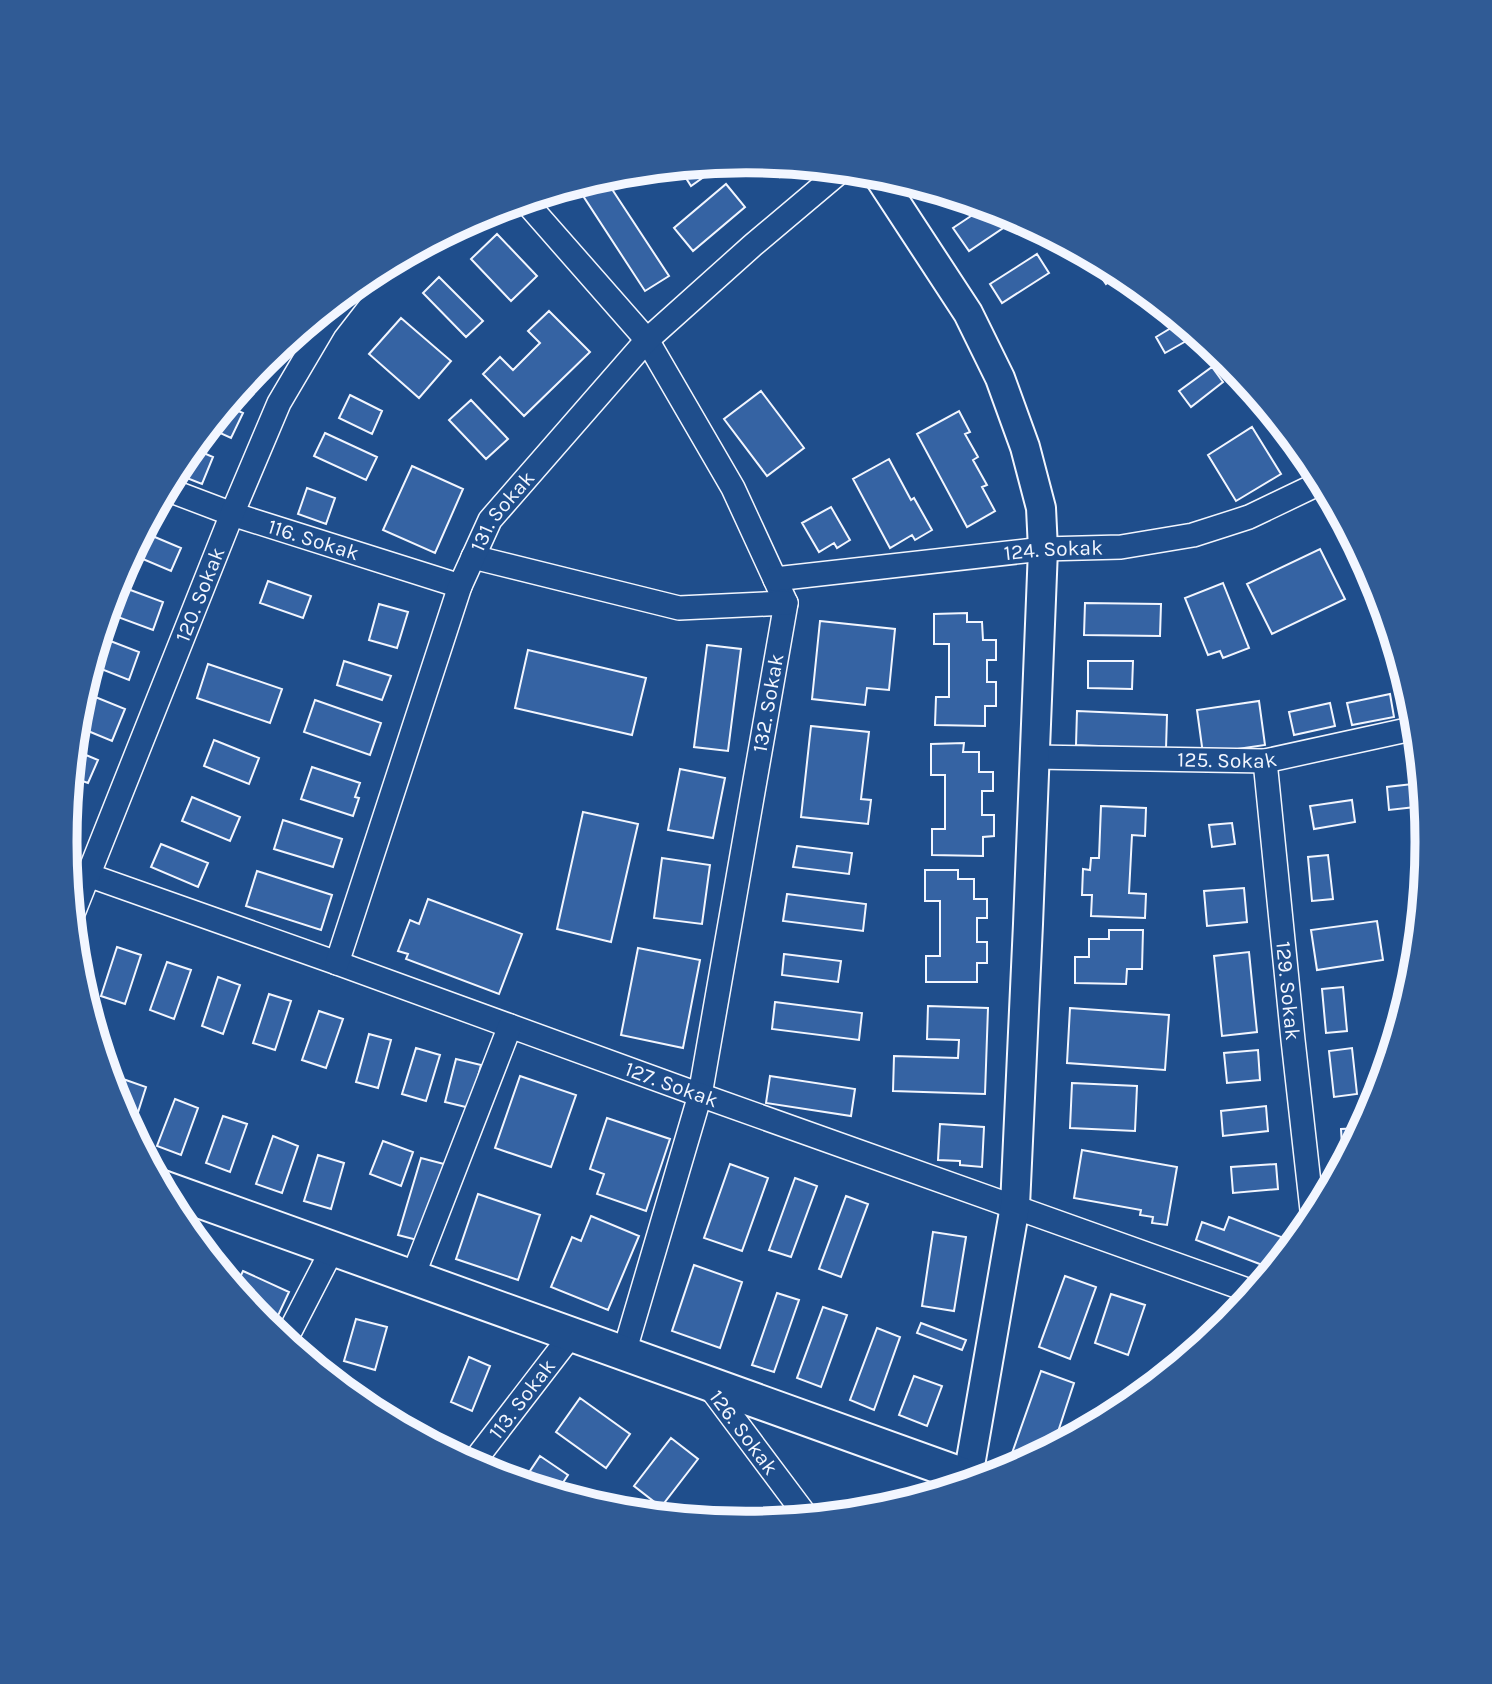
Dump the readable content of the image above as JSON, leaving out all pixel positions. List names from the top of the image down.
{
  "streets": {
    "street": [
      "131. Sokak",
      "116. Sokak",
      "124. Sokak",
      "120. Sokak",
      "132. Sokak",
      "125. Sokak",
      "129. Sokak",
      "127. Sokak",
      "113. Sokak",
      "126. Sokak"
    ]
  },
  "crossings": [
    ["131. Sokak", "116. Sokak"],
    ["131. Sokak", "127. Sokak"],
    ["116. Sokak", "120. Sokak"],
    ["120. Sokak", "127. Sokak"],
    ["132. Sokak", "127. Sokak"],
    ["125. Sokak", "129. Sokak"]
  ]
}
